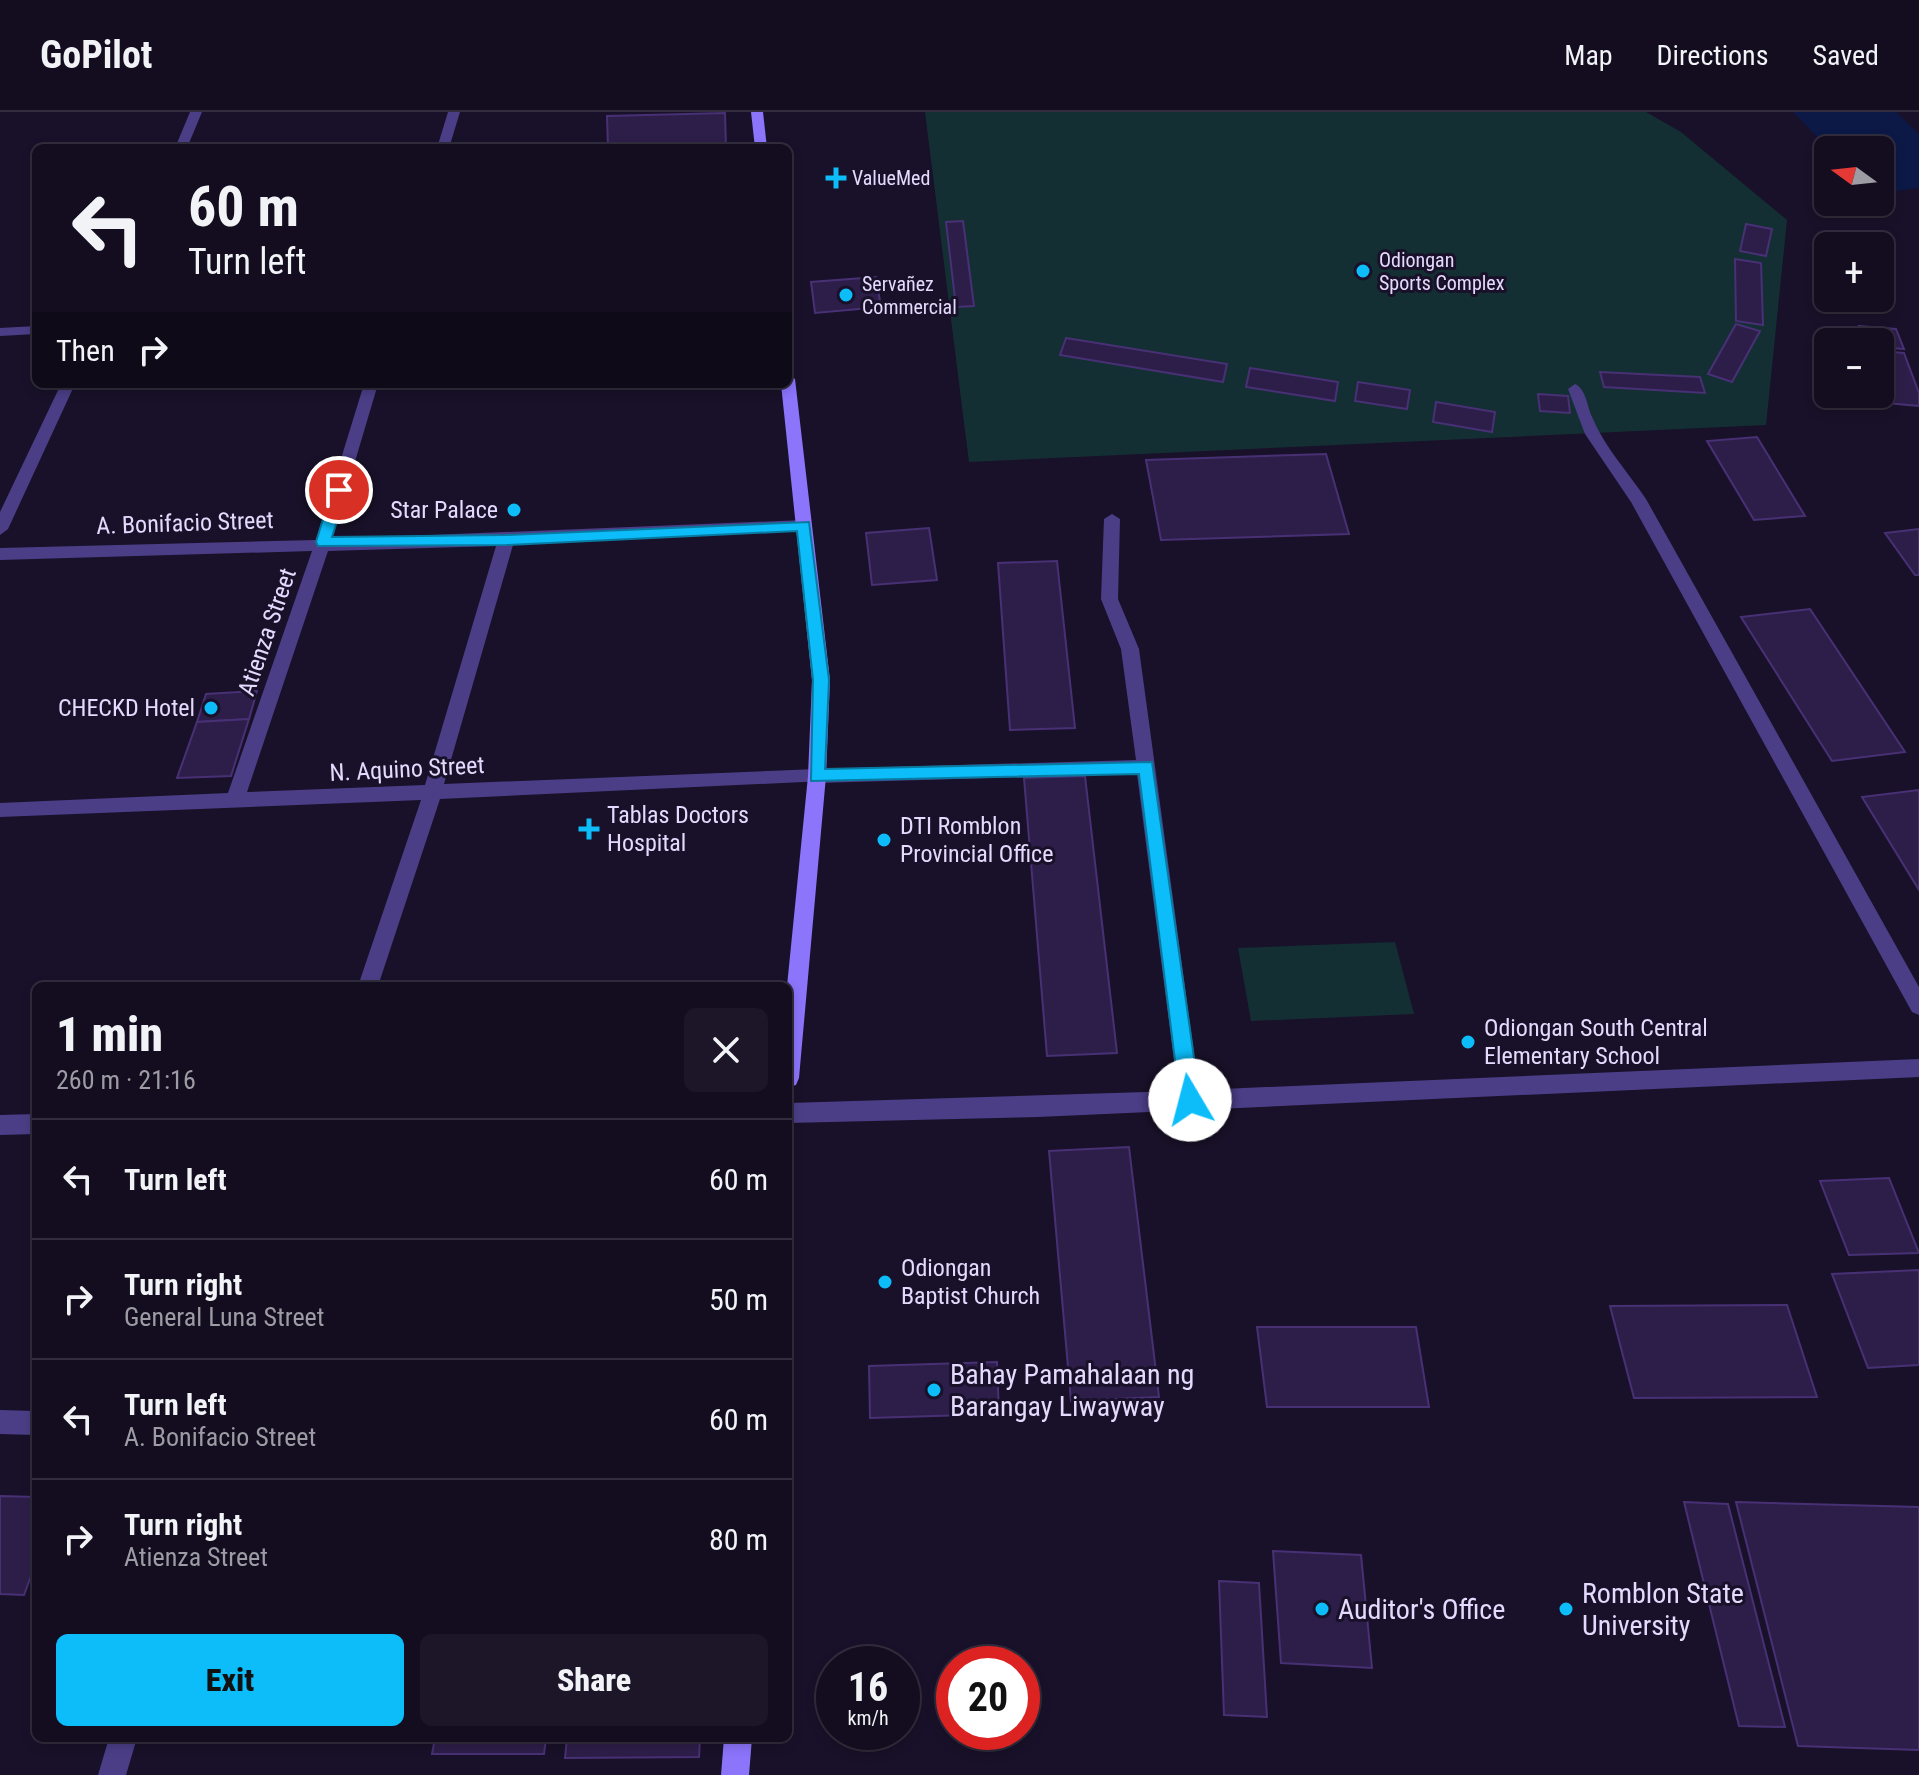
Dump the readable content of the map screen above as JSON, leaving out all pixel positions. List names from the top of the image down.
{
  "streets": {
    "street": ["A. Bonifacio Street", "Atienza Street", "N. Aquino Street"]
  },
  "crossings": [
    ["A. Bonifacio Street", "Atienza Street"],
    ["Atienza Street", "N. Aquino Street"]
  ],
  "places": {
    "health": ["ValueMed", "Tablas Doctors Hospital"],
    "other": [
      "Odiongan Sports Complex",
      "Servañez Commercial",
      "Star Palace",
      "CHECKD Hotel",
      "DTI Romblon Provincial Office",
      "Odiongan South Central Elementary School",
      "Odiongan Baptist Church",
      "Bahay Pamahalaan ng Barangay Liwayway",
      "Auditor's Office",
      "Romblon State University"
    ]
  },
  "north": "left",
  "page": {
    "header": "GoPilot",
    "nav": ["Map", "Directions", "Saved"],
    "map_buttons": ["+", "−"],
    "turn": ["60 m", "Turn left"],
    "then": "Then",
    "heading": ["1 min", "260 m · 21:16"],
    "list": [
      {
        "name": "Turn left",
        "value": "60 m"
      },
      {
        "name": "Turn right",
        "note": "General Luna Street",
        "value": "50 m"
      },
      {
        "name": "Turn left",
        "note": "A. Bonifacio Street",
        "value": "60 m"
      },
      {
        "name": "Turn right",
        "note": "Atienza Street",
        "value": "80 m"
      }
    ],
    "buttons": ["Exit", "Share"],
    "speed": "16 km/h",
    "limit": "20"
  }
}
